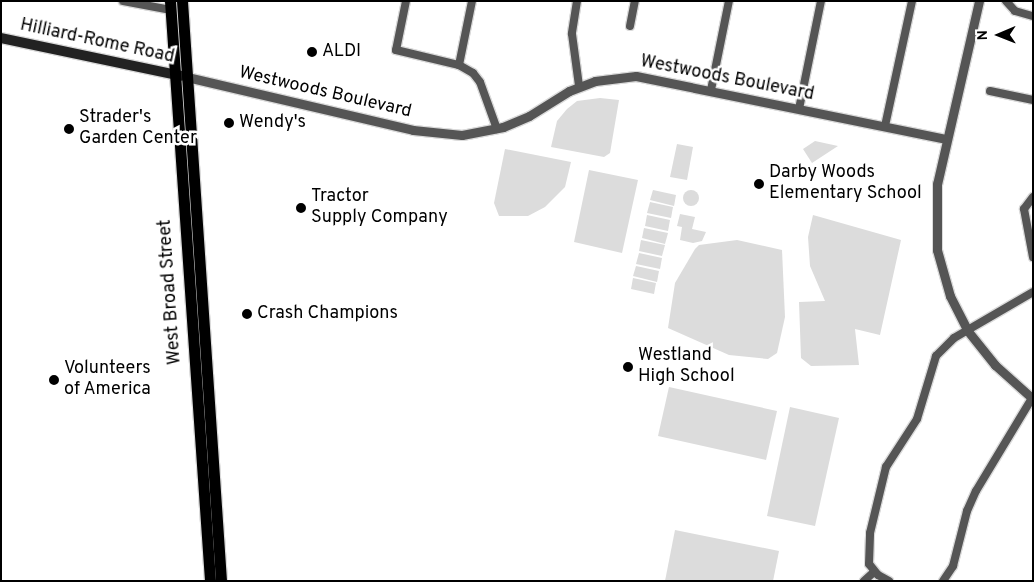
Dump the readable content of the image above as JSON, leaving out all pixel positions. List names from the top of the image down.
{
  "streets": {
    "main road": ["Hilliard-Rome Road", "West Broad Street"],
    "street": ["Westwoods Boulevard"]
  },
  "crossings": [
    ["Hilliard-Rome Road", "Westwoods Boulevard"],
    ["Hilliard-Rome Road", "West Broad Street"],
    ["Westwoods Boulevard", "West Broad Street"]
  ],
  "places": [
    "ALDI",
    "Wendy's",
    "Strader's Garden Center",
    "Darby Woods Elementary School",
    "Tractor Supply Company",
    "Crash Champions",
    "Westland High School",
    "Volunteers of America"
  ],
  "north": "left"
}
